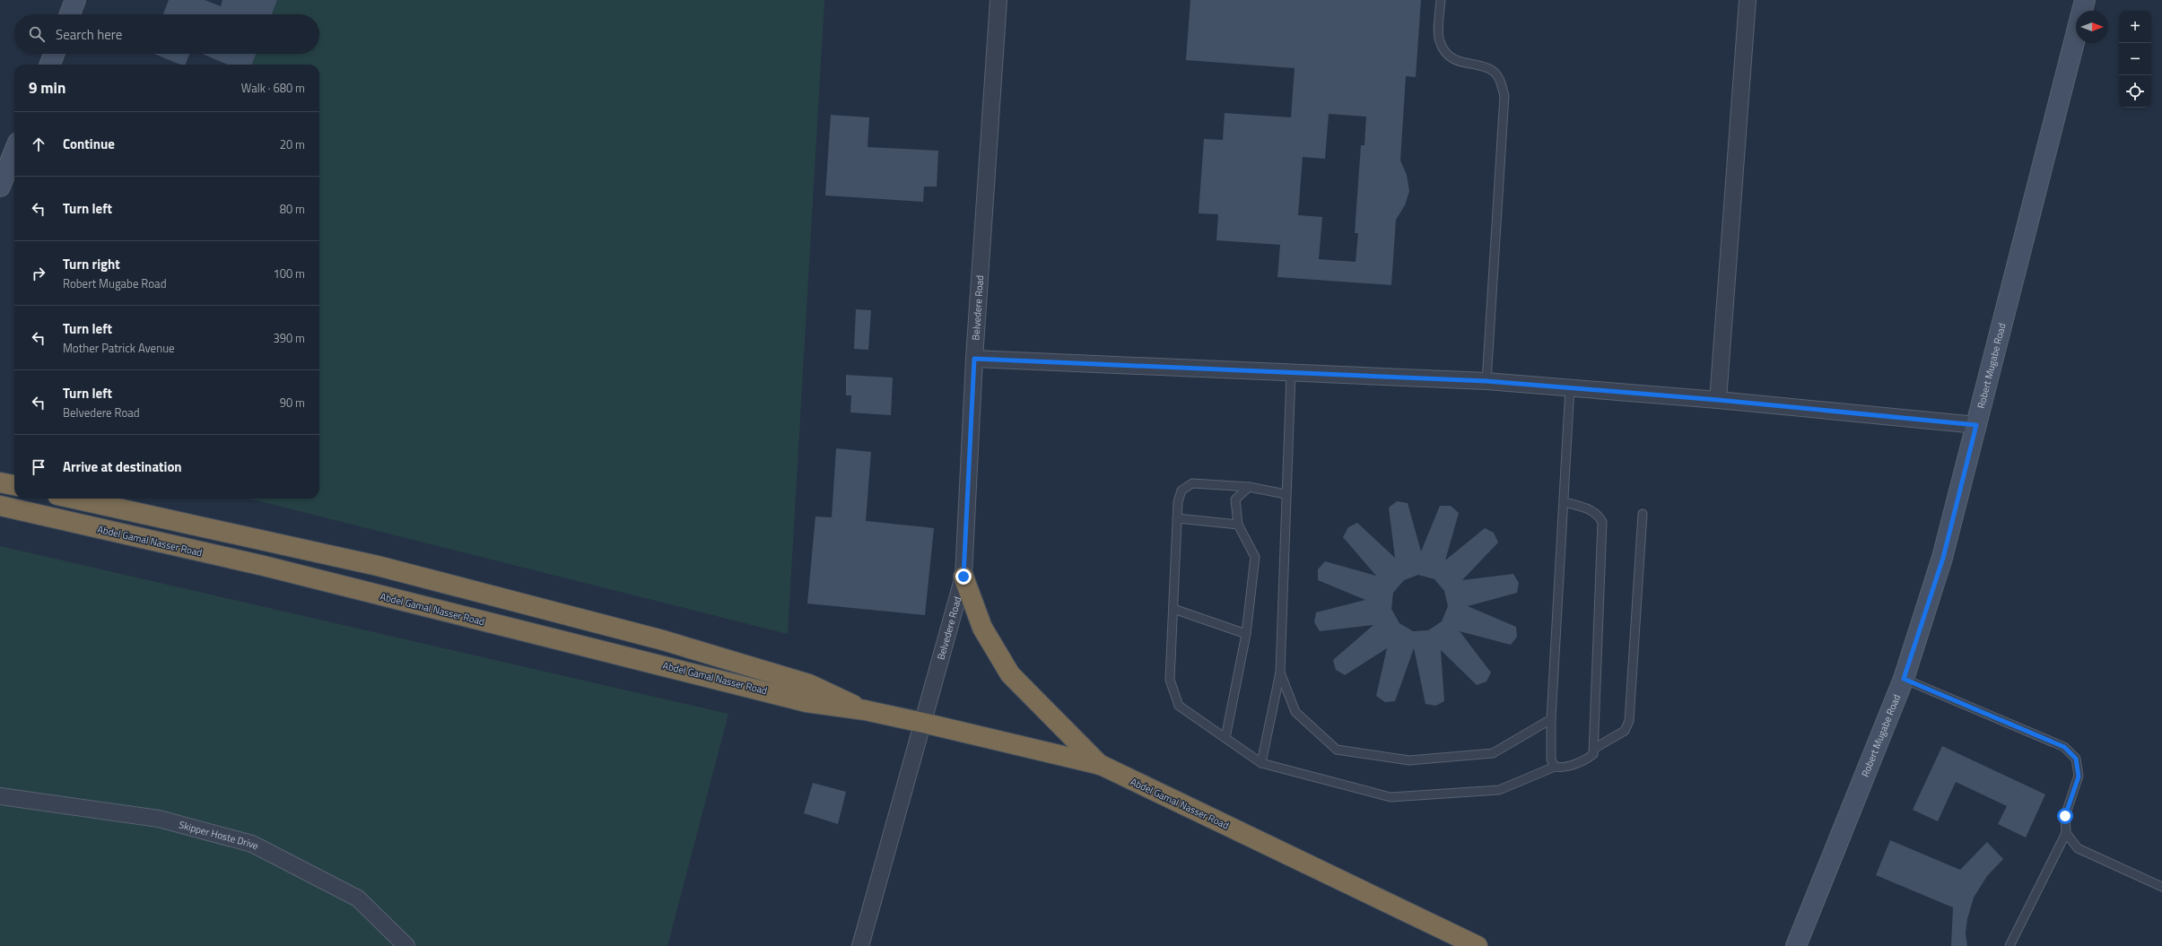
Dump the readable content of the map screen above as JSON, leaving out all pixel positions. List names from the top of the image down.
{
  "streets": {
    "highway": ["Abdel Gamal Nasser Road"],
    "main road": ["Robert Mugabe Road"],
    "street": ["Belvedere Road", "Skipper Hoste Drive"]
  },
  "crossings": [
    ["Belvedere Road", "Abdel Gamal Nasser Road"]
  ],
  "north": "right",
  "page": {
    "map_buttons": ["+", "−"],
    "search": "Search here",
    "heading": ["9 min", "Walk · 680 m"],
    "list": [
      ["Continue", "20 m"],
      ["Turn left", "80 m"],
      ["Turn right", "Robert Mugabe Road", "100 m"],
      ["Turn left", "Mother Patrick Avenue", "390 m"],
      ["Turn left", "Belvedere Road", "90 m"],
      "Arrive at destination"
    ]
  }
}
